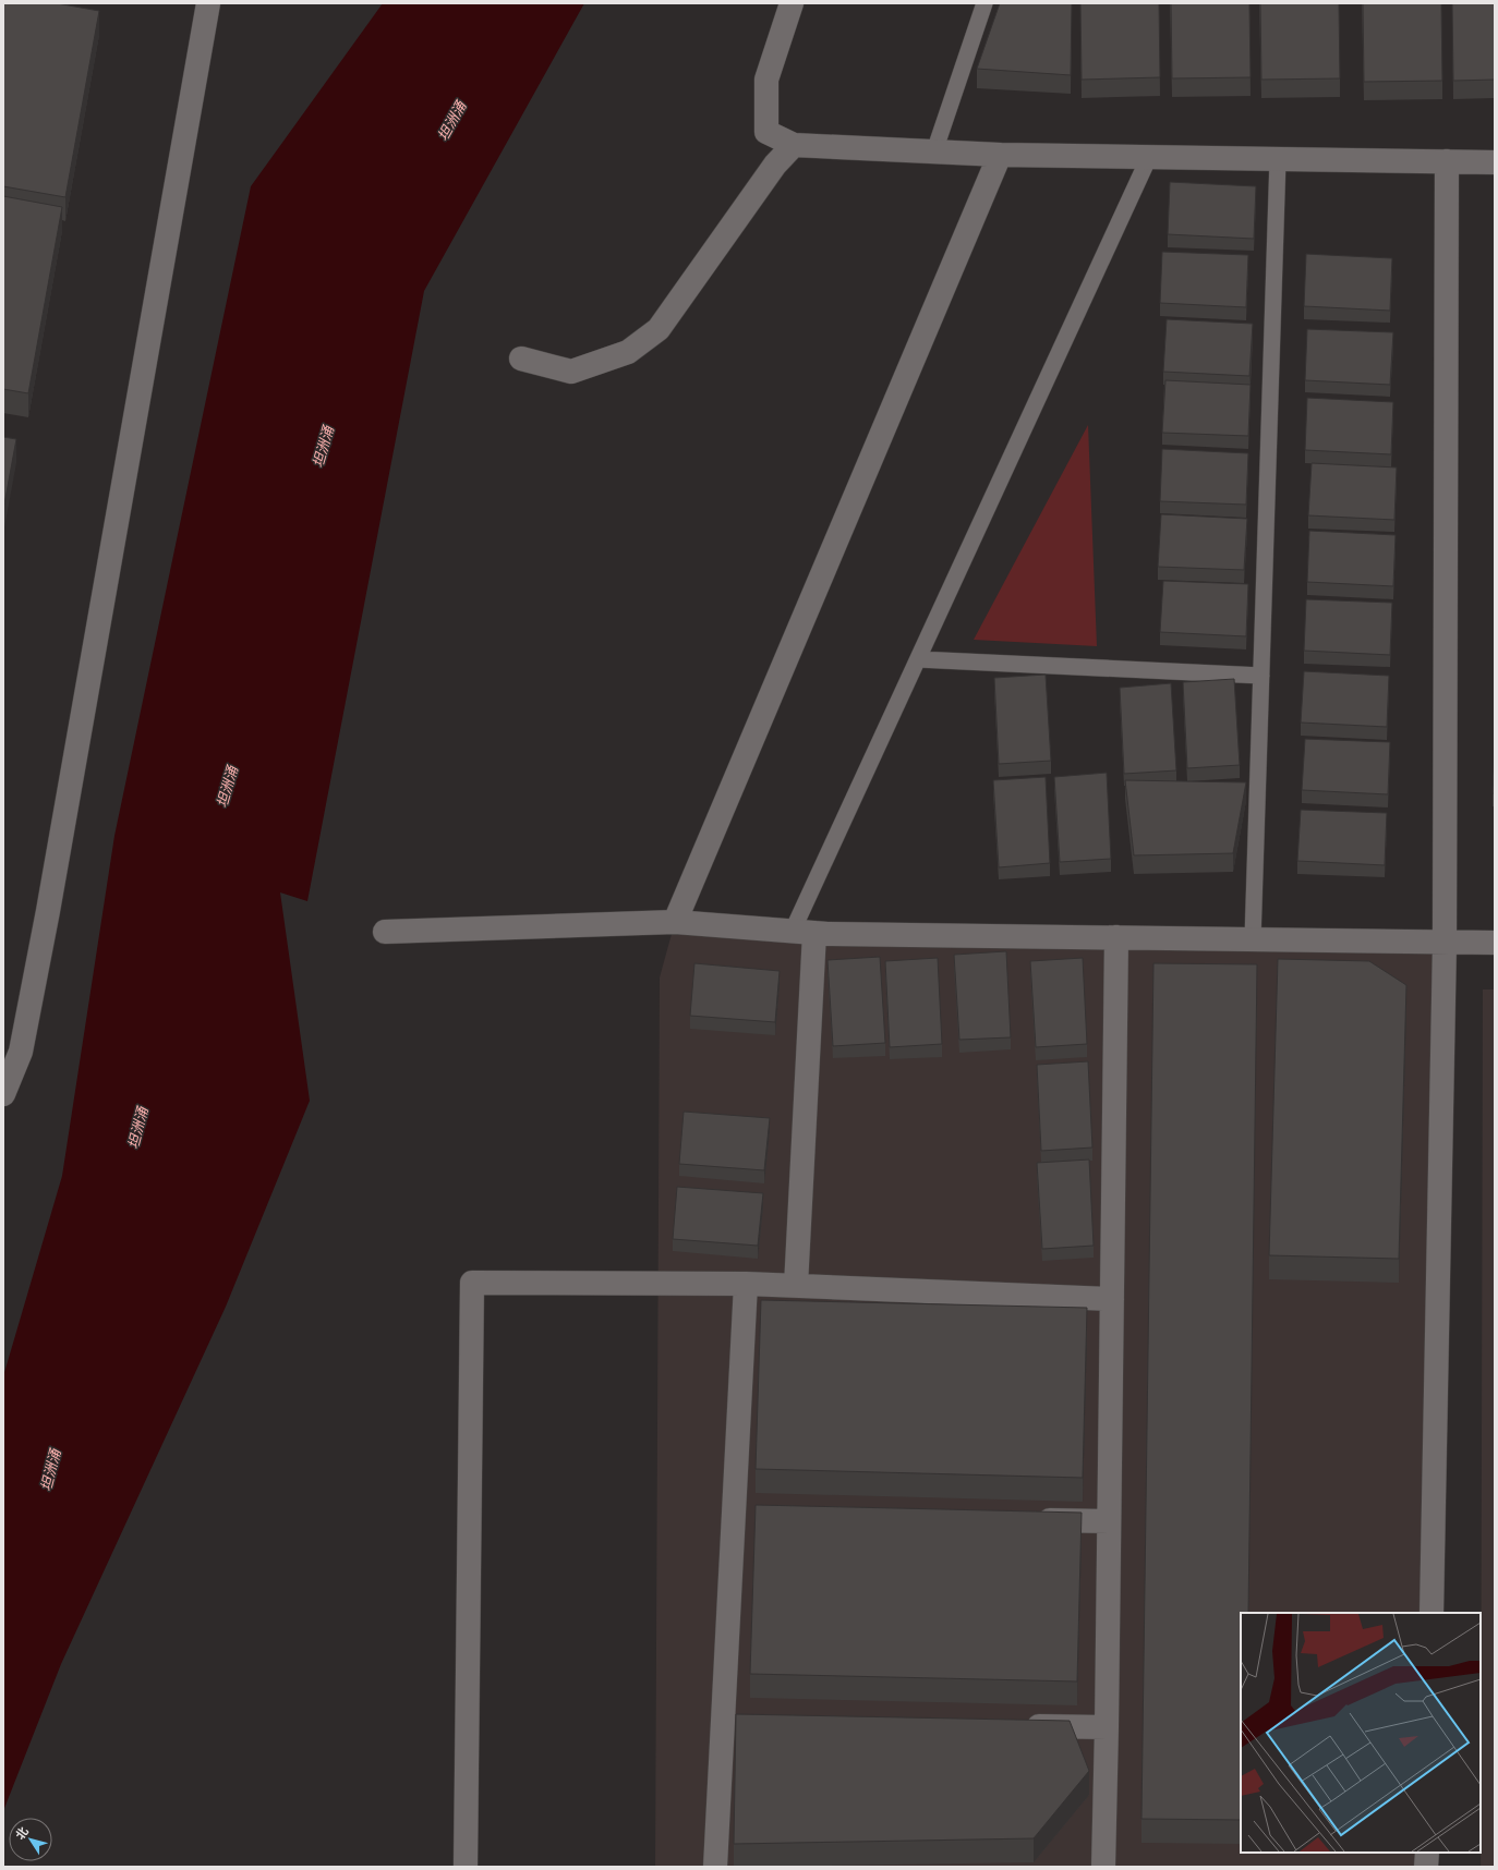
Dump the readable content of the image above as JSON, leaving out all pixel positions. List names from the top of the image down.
{
  "water": ["坦洲涌"],
  "north": "top left"
}
